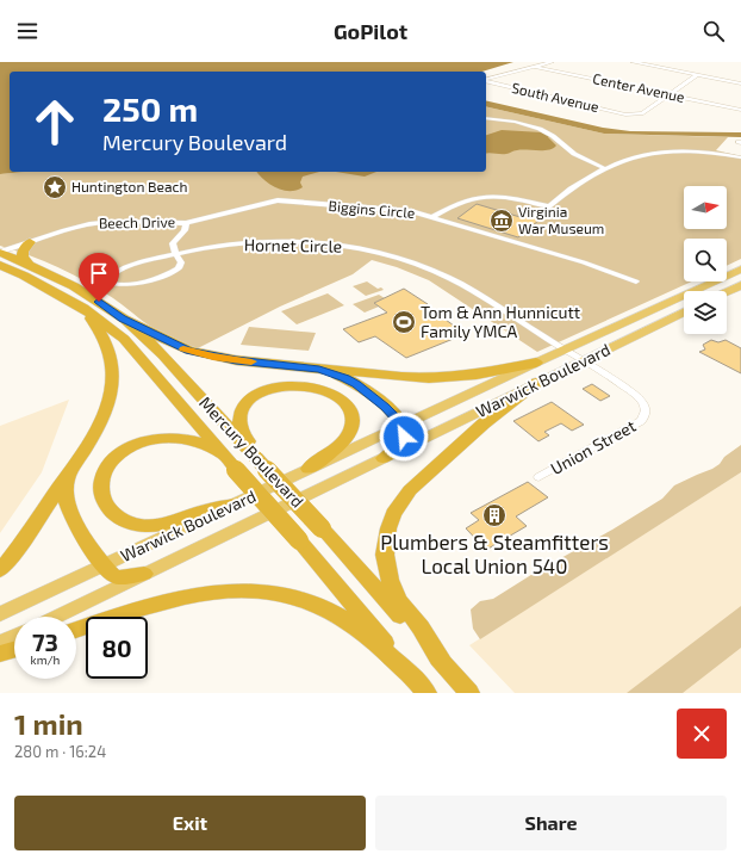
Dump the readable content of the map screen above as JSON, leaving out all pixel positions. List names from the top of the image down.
{
  "streets": {
    "highway": ["Mercury Boulevard"],
    "main road": ["Warwick Boulevard"],
    "street": [
      "Center Avenue",
      "South Avenue",
      "Biggins Circle",
      "Beech Drive",
      "Hornet Circle",
      "Union Street"
    ]
  },
  "crossings": [
    ["Center Avenue", "South Avenue"],
    ["Biggins Circle", "Beech Drive"],
    ["Beech Drive", "Hornet Circle"],
    ["Beech Drive", "Mercury Boulevard"],
    ["Hornet Circle", "Warwick Boulevard"],
    ["Hornet Circle", "Union Street"],
    ["Warwick Boulevard", "Union Street"]
  ],
  "places": {
    "place": ["Huntington Beach"],
    "museum": ["Virginia War Museum"],
    "sports": ["Tom & Ann Hunnicutt Family YMCA"],
    "building": ["Plumbers & Steamfitters Local Union 540"]
  },
  "north": "right",
  "page": {
    "header": "GoPilot",
    "turn": ["250 m", "Mercury Boulevard"],
    "speed": "73 km/h",
    "limit": "80",
    "heading": ["1 min", "280 m · 16:24"],
    "buttons": ["Exit", "Share"]
  }
}
